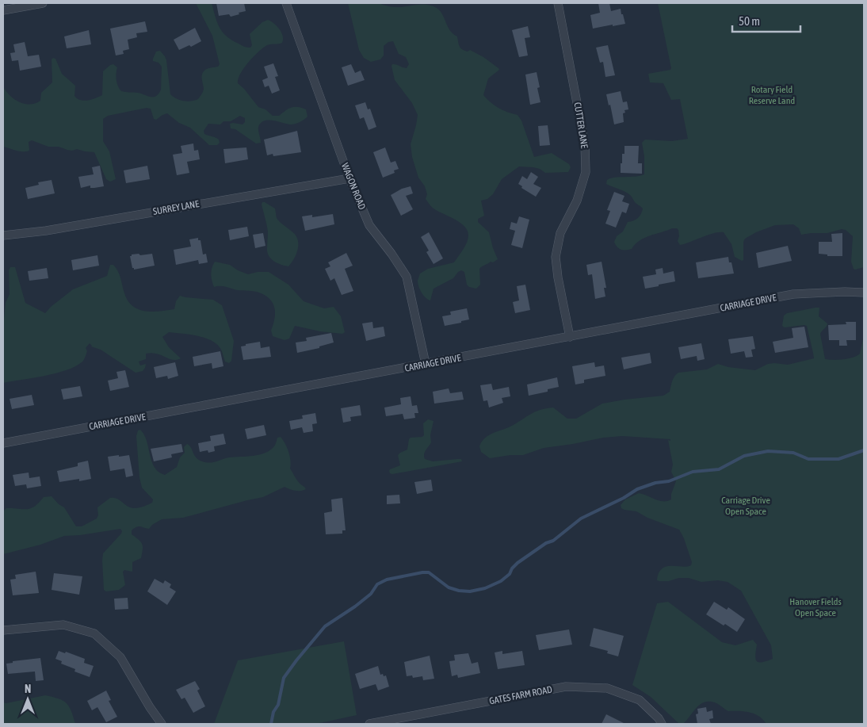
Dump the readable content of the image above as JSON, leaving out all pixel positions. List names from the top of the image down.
{
  "streets": {
    "street": [
      "CUTTER LANE",
      "WAGON ROAD",
      "SURREY LANE",
      "CARRIAGE DRIVE",
      "GATES FARM ROAD"
    ]
  },
  "crossings": [
    ["CUTTER LANE", "CARRIAGE DRIVE"],
    ["WAGON ROAD", "SURREY LANE"],
    ["WAGON ROAD", "CARRIAGE DRIVE"]
  ],
  "parks": ["Rotary Field Reserve Land", "Carriage Drive Open Space", "Hanover Fields Open Space"],
  "scale_bar": "50 m",
  "north": "top"
}
